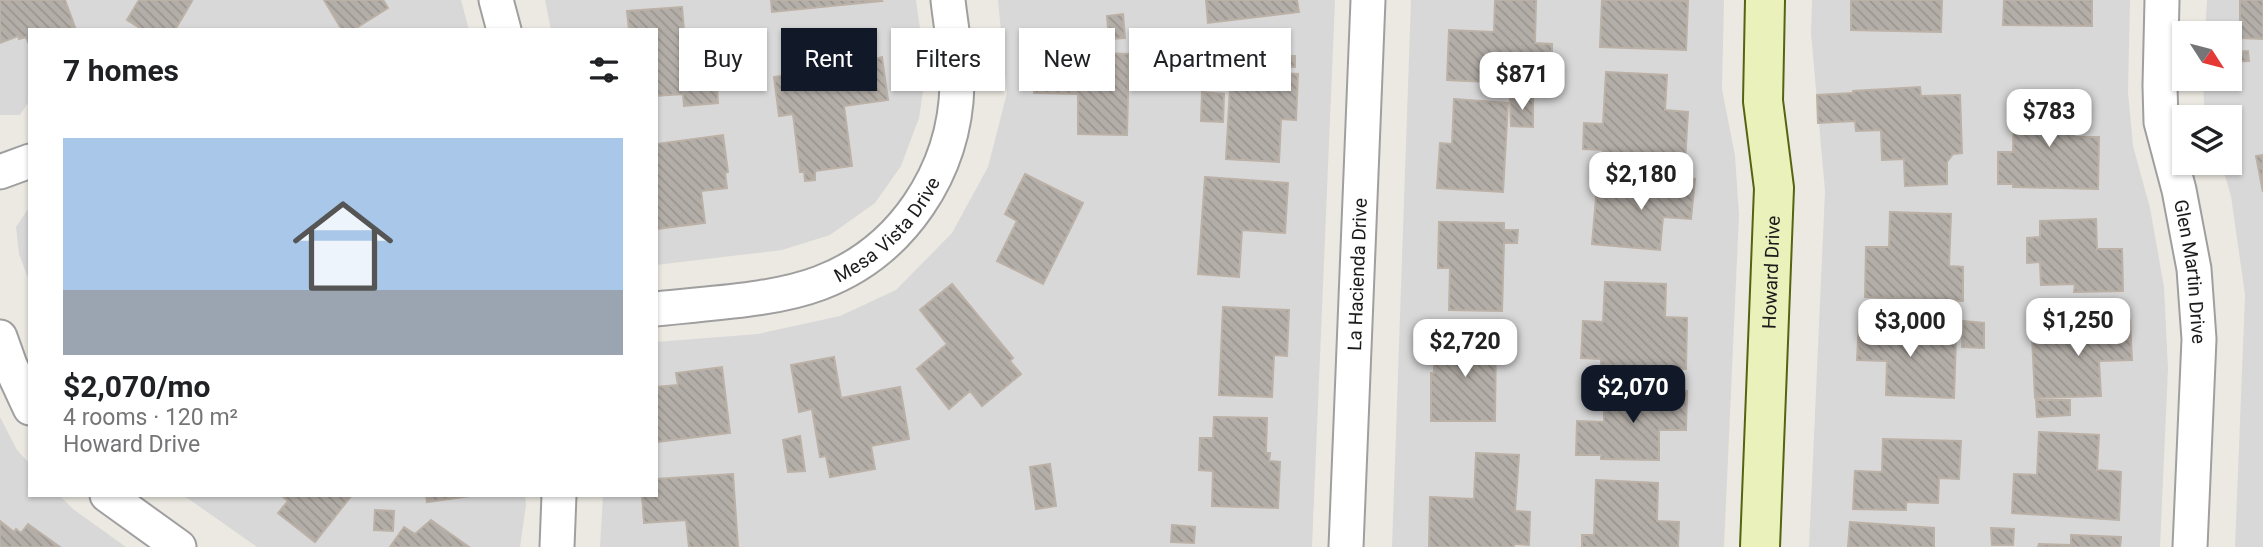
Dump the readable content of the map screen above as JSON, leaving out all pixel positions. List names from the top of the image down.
{
  "streets": {
    "street": [
      "Mesa Vista Drive",
      "Glen Martin Drive",
      "Howard Drive",
      "La Hacienda Drive"
    ]
  },
  "north": "bottom right",
  "page": {
    "chip": [
      "Buy",
      "Rent",
      "Filters",
      "New",
      "Apartment"
    ],
    "heading": "7 homes",
    "price": [
      "$871",
      "$783",
      "$2,180",
      "$1,250",
      "$3,000",
      "$2,720",
      "$2,070"
    ],
    "list": [
      {
        "name": "$2,070/mo",
        "note": "4 rooms · 120 m² · Howard Drive"
      }
    ]
  }
}
